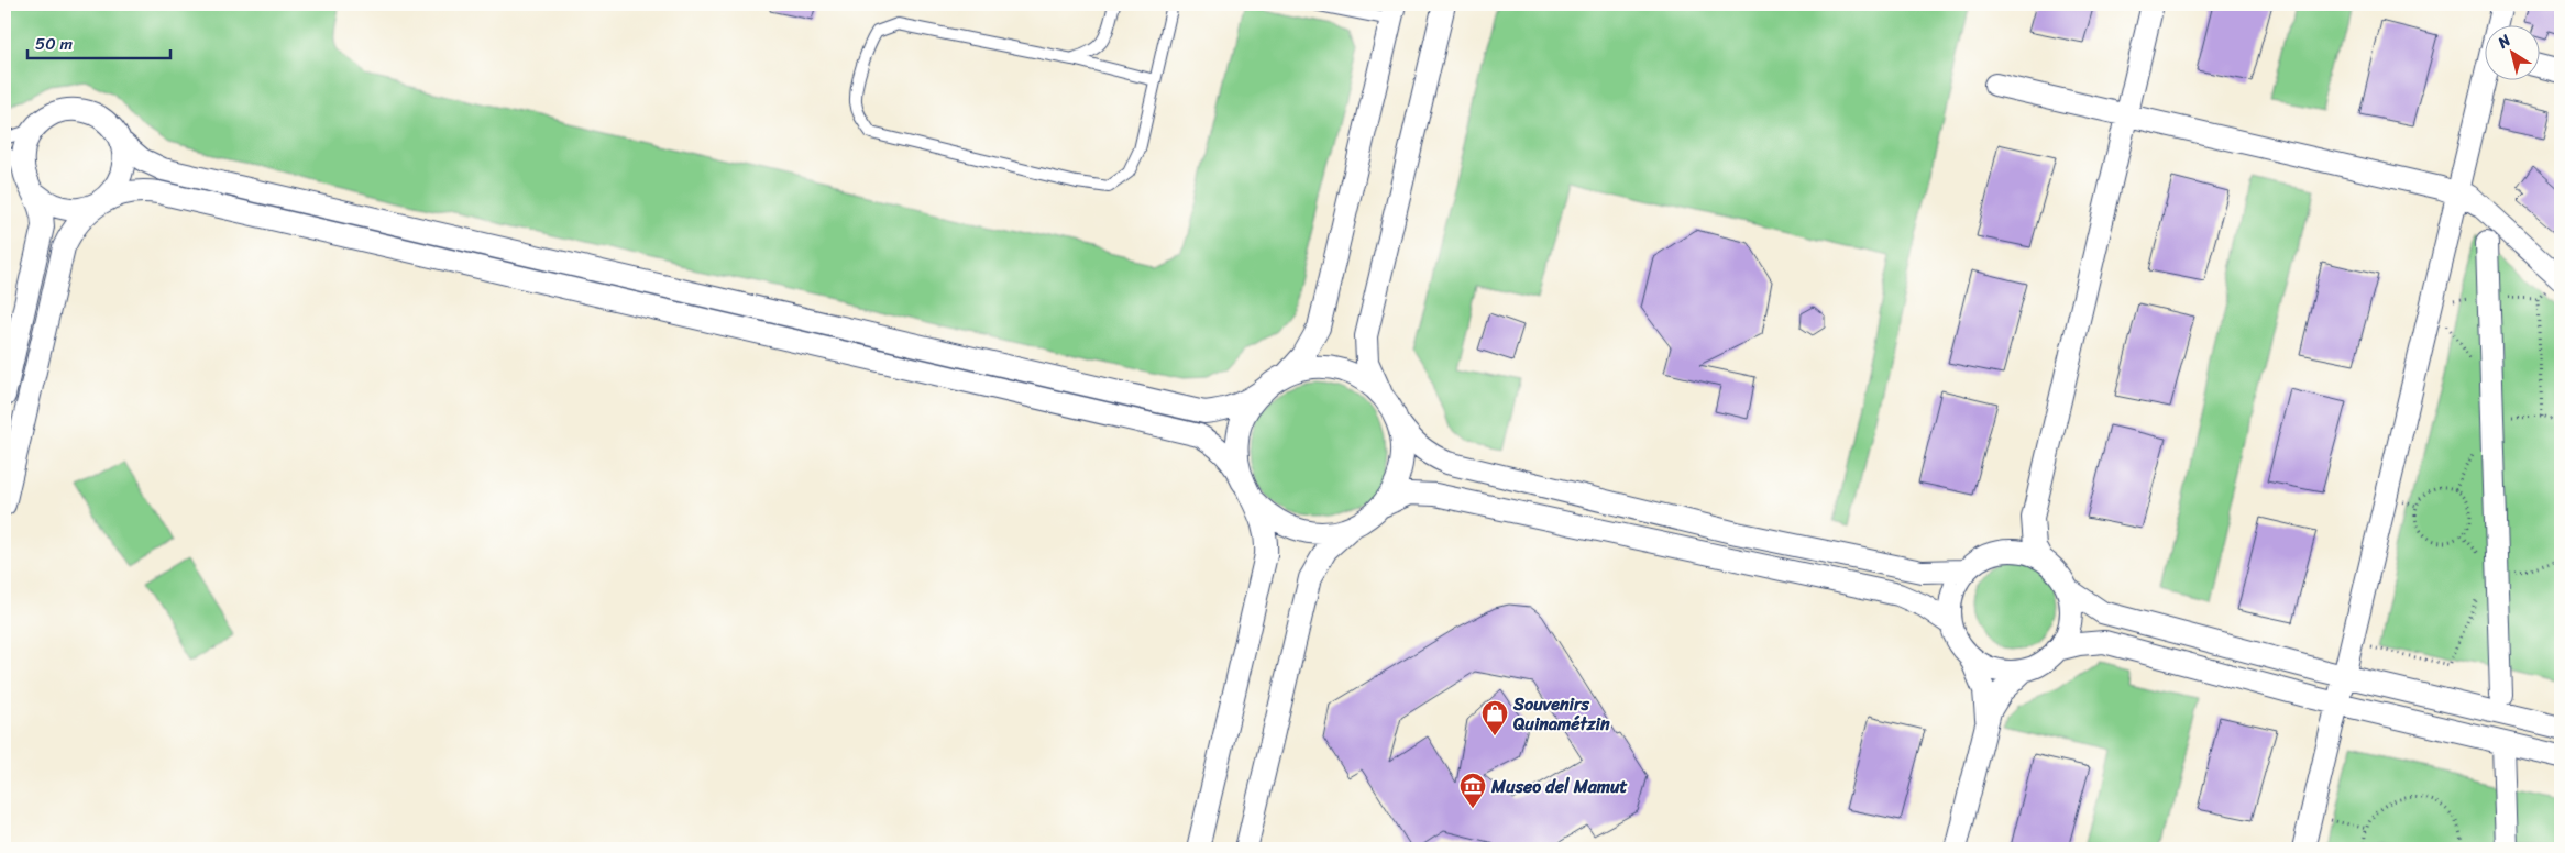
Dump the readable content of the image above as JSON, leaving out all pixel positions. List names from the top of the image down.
{
  "places": {
    "shop": ["Souvenirs Quinamétzin"],
    "museum": ["Museo del Mamut"]
  },
  "scale_bar": "50 m",
  "north": "top left"
}
